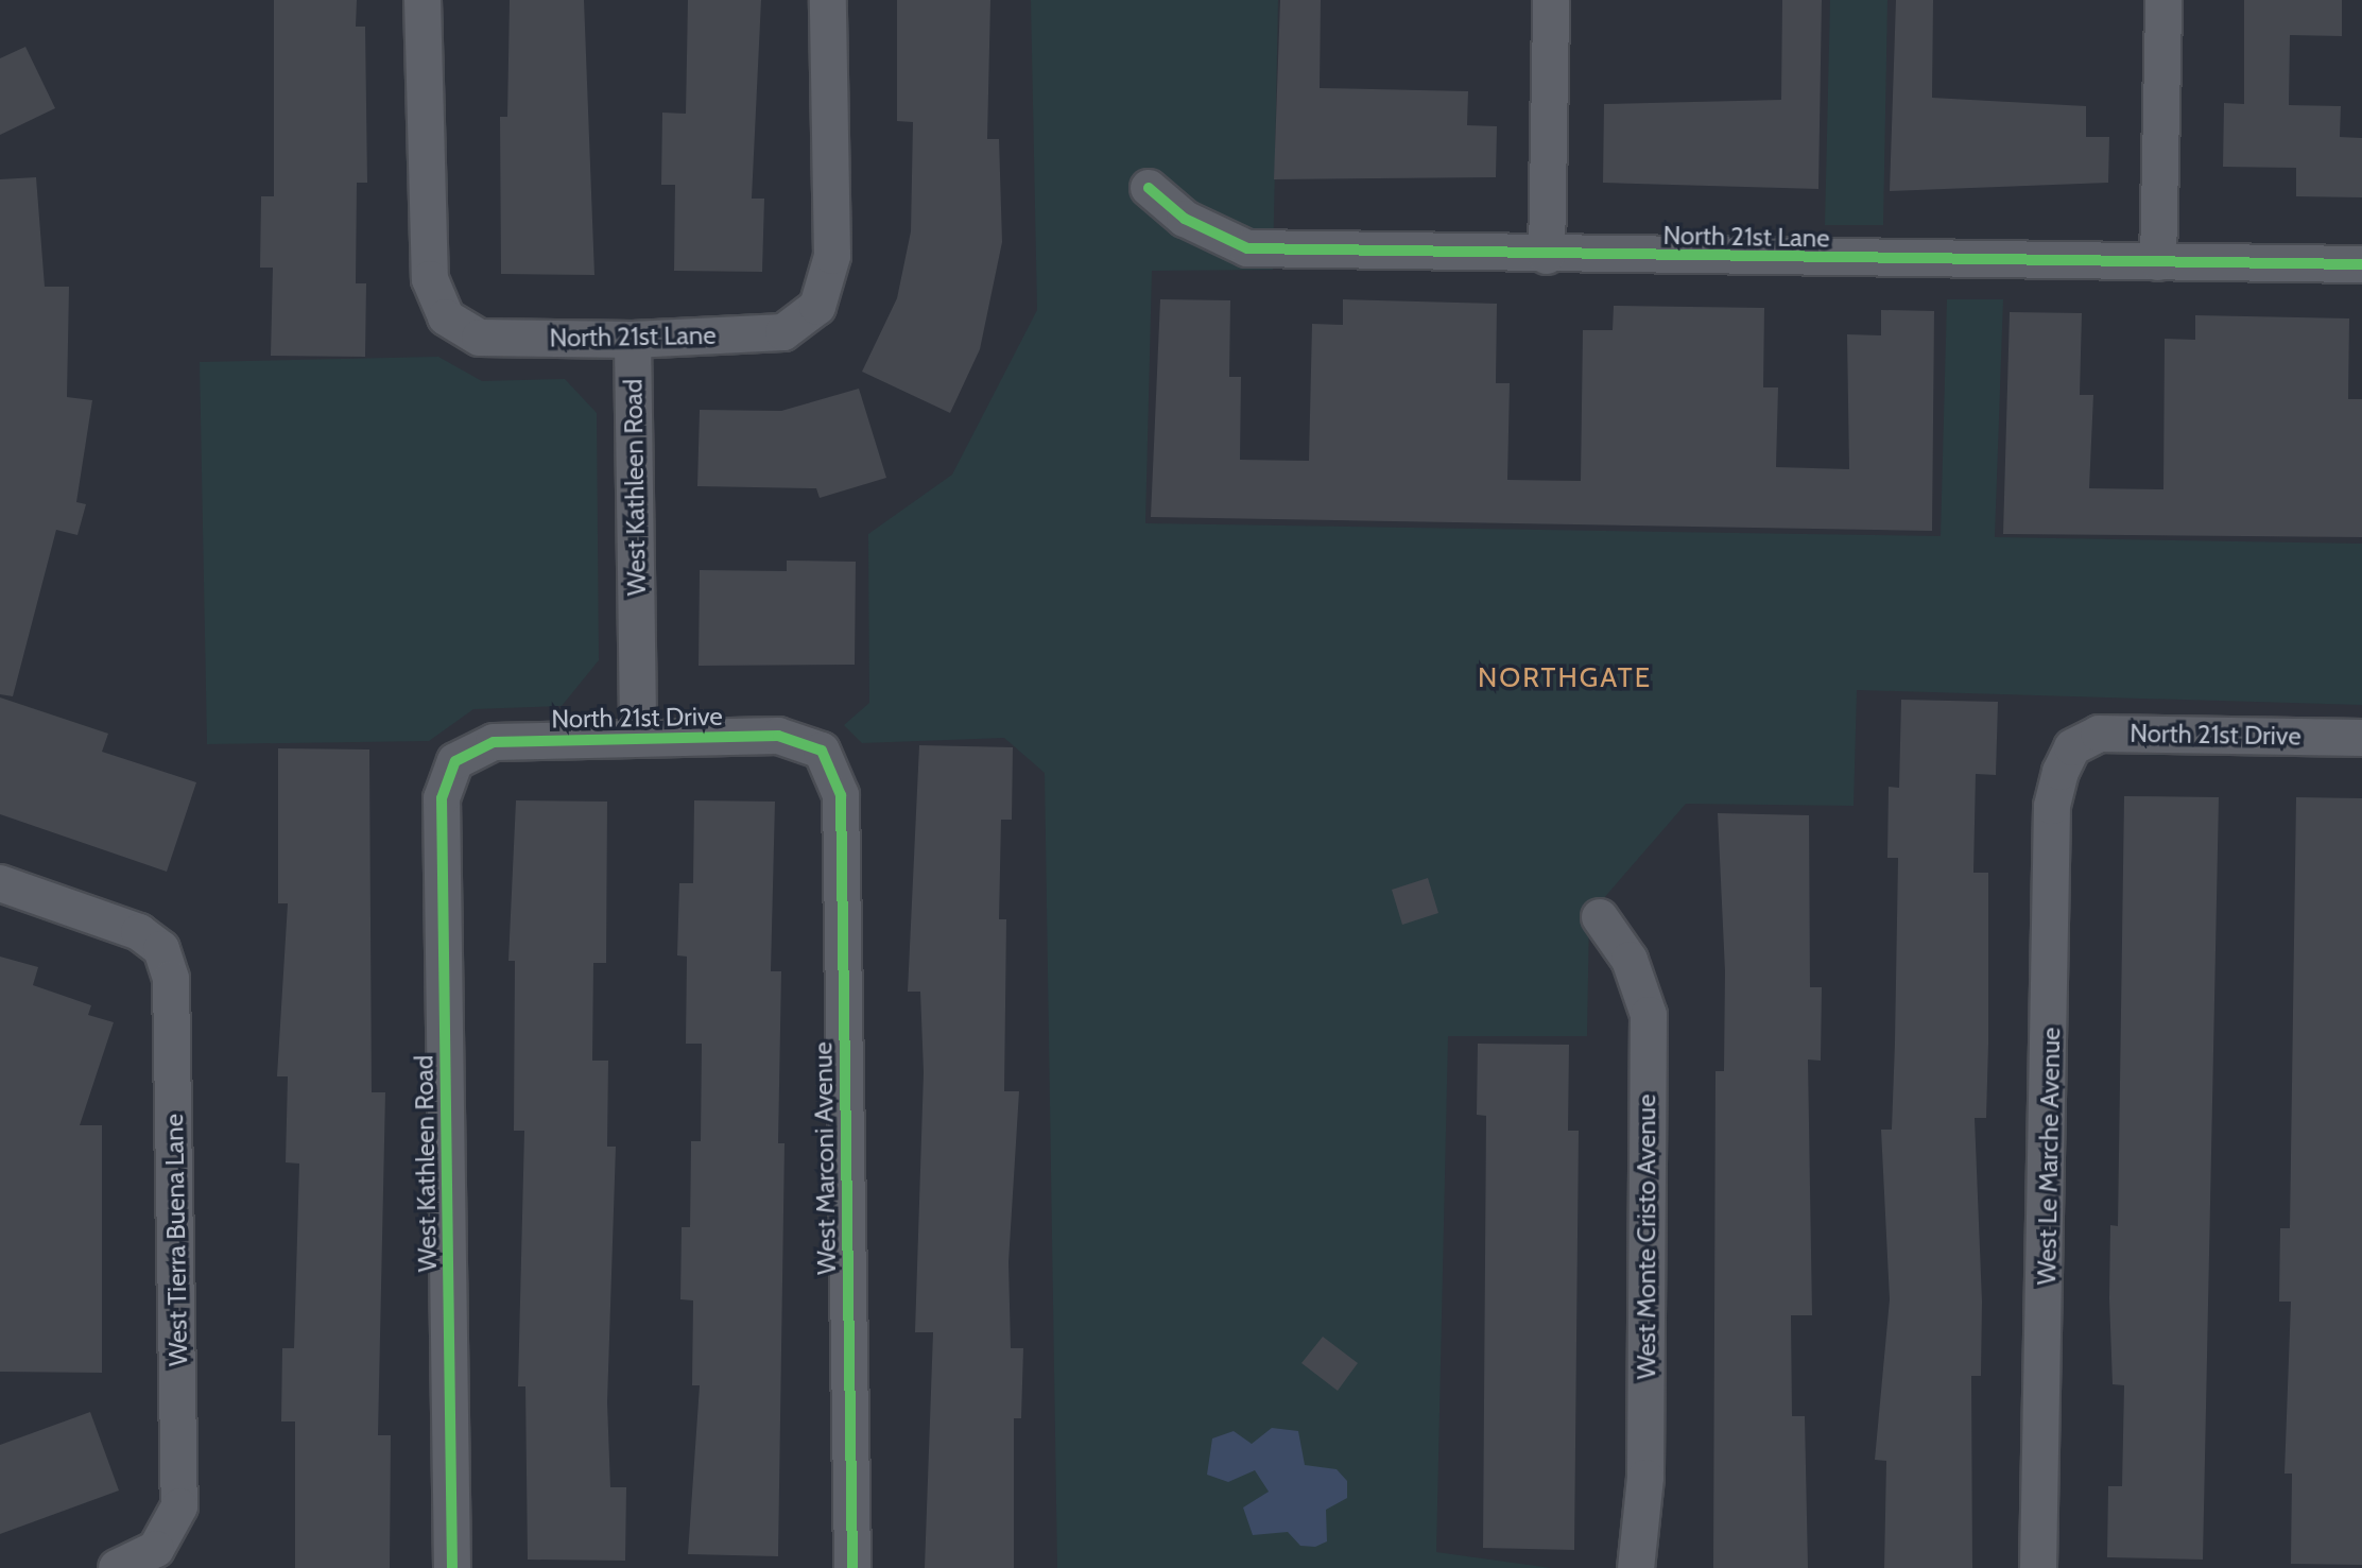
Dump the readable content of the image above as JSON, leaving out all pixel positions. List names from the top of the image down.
{
  "streets": {
    "street": [
      "North 21st Lane",
      "West Kathleen Road",
      "North 21st Drive",
      "West Le Marche Avenue",
      "West Marconi Avenue",
      "West Monte Cristo Avenue",
      "West Tierra Buena Lane"
    ]
  },
  "crossings": [
    ["North 21st Lane", "West Kathleen Road"],
    ["West Kathleen Road", "North 21st Drive"],
    ["North 21st Drive", "West Le Marche Avenue"],
    ["North 21st Drive", "West Marconi Avenue"]
  ],
  "districts": ["NORTHGATE"]
}
